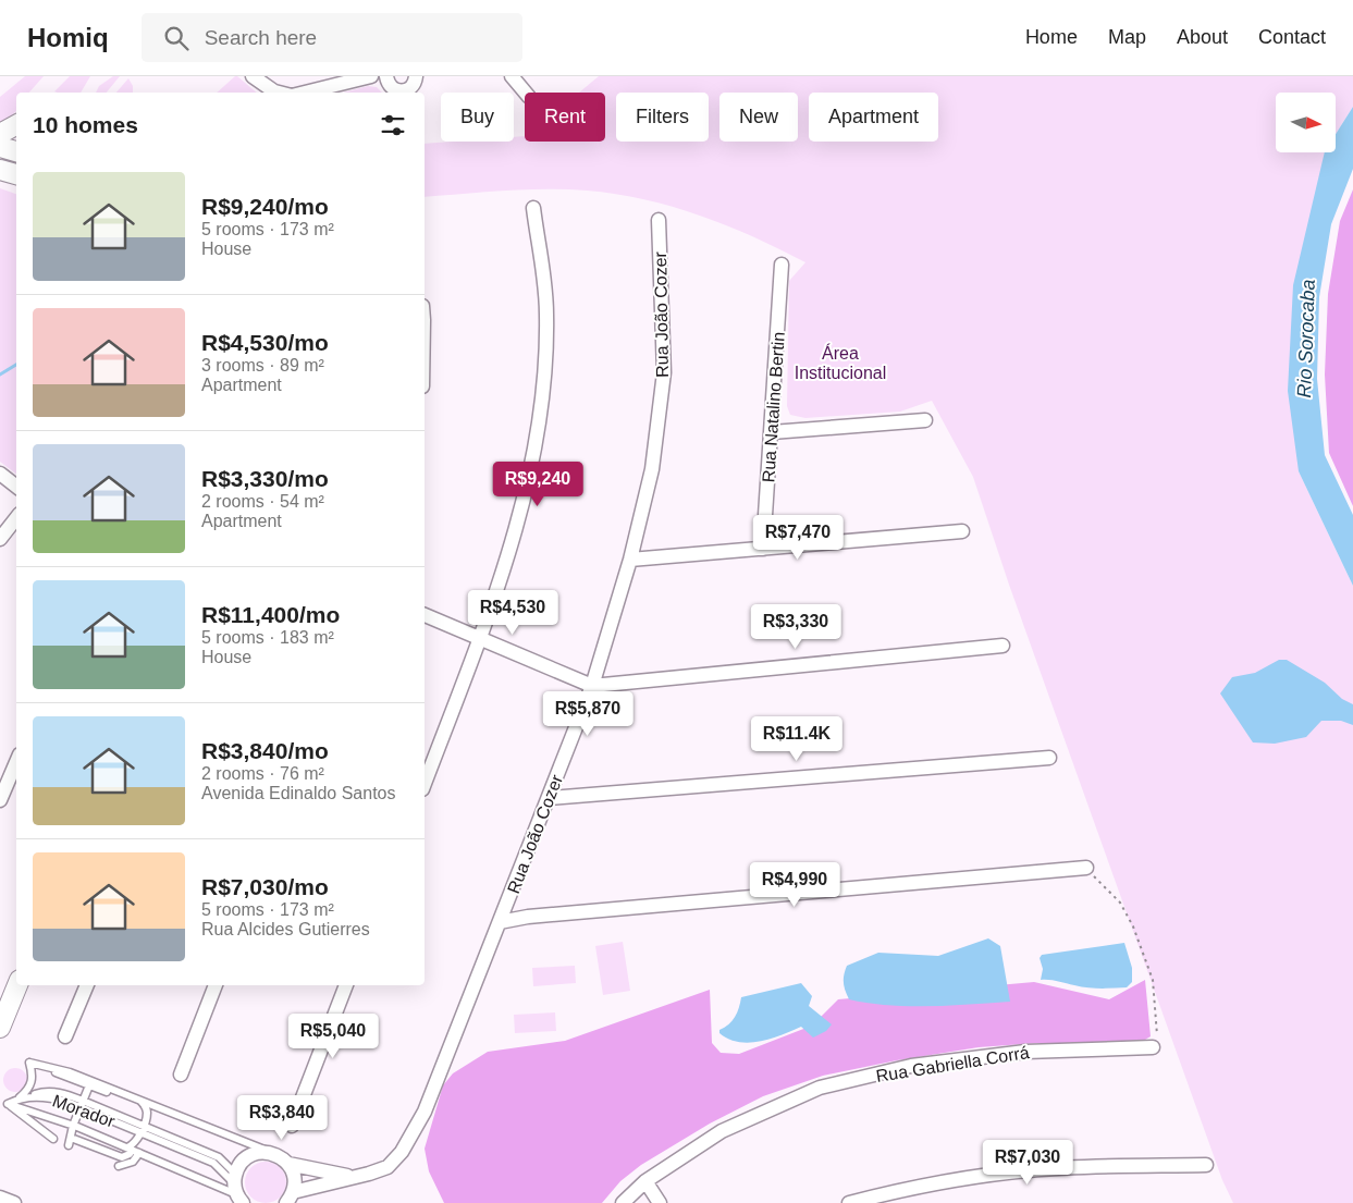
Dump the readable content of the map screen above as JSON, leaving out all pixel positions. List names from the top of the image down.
{
  "streets": {
    "street": ["Rua João Cozer", "Rua Natalino Bertin", "Rua Gabriella Corrá"],
    "lane": ["Morador"]
  },
  "water": ["Rio Sorocaba"],
  "parks": ["Área Institucional"],
  "north": "right",
  "page": {
    "header": "Homiq",
    "search": "Search here",
    "nav": [
      "Home",
      "Map",
      "About",
      "Contact"
    ],
    "chip": [
      "Buy",
      "Rent",
      "Filters",
      "New",
      "Apartment"
    ],
    "heading": "10 homes",
    "list": [
      {
        "name": "R$9,240/mo",
        "note": "5 rooms · 173 m² · House"
      },
      {
        "name": "R$4,530/mo",
        "note": "3 rooms · 89 m² · Apartment"
      },
      {
        "name": "R$3,330/mo",
        "note": "2 rooms · 54 m² · Apartment"
      },
      {
        "name": "R$11,400/mo",
        "note": "5 rooms · 183 m² · House"
      },
      {
        "name": "R$3,840/mo",
        "note": "2 rooms · 76 m² · Avenida Edinaldo Santos"
      },
      {
        "name": "R$7,030/mo",
        "note": "5 rooms · 173 m² · Rua Alcides Gutierres"
      }
    ],
    "price": [
      "R$9,240",
      "R$7,470",
      "R$4,530",
      "R$3,330",
      "R$5,870",
      "R$11.4K",
      "R$4,990",
      "R$5,040",
      "R$3,840",
      "R$7,030"
    ]
  }
}
